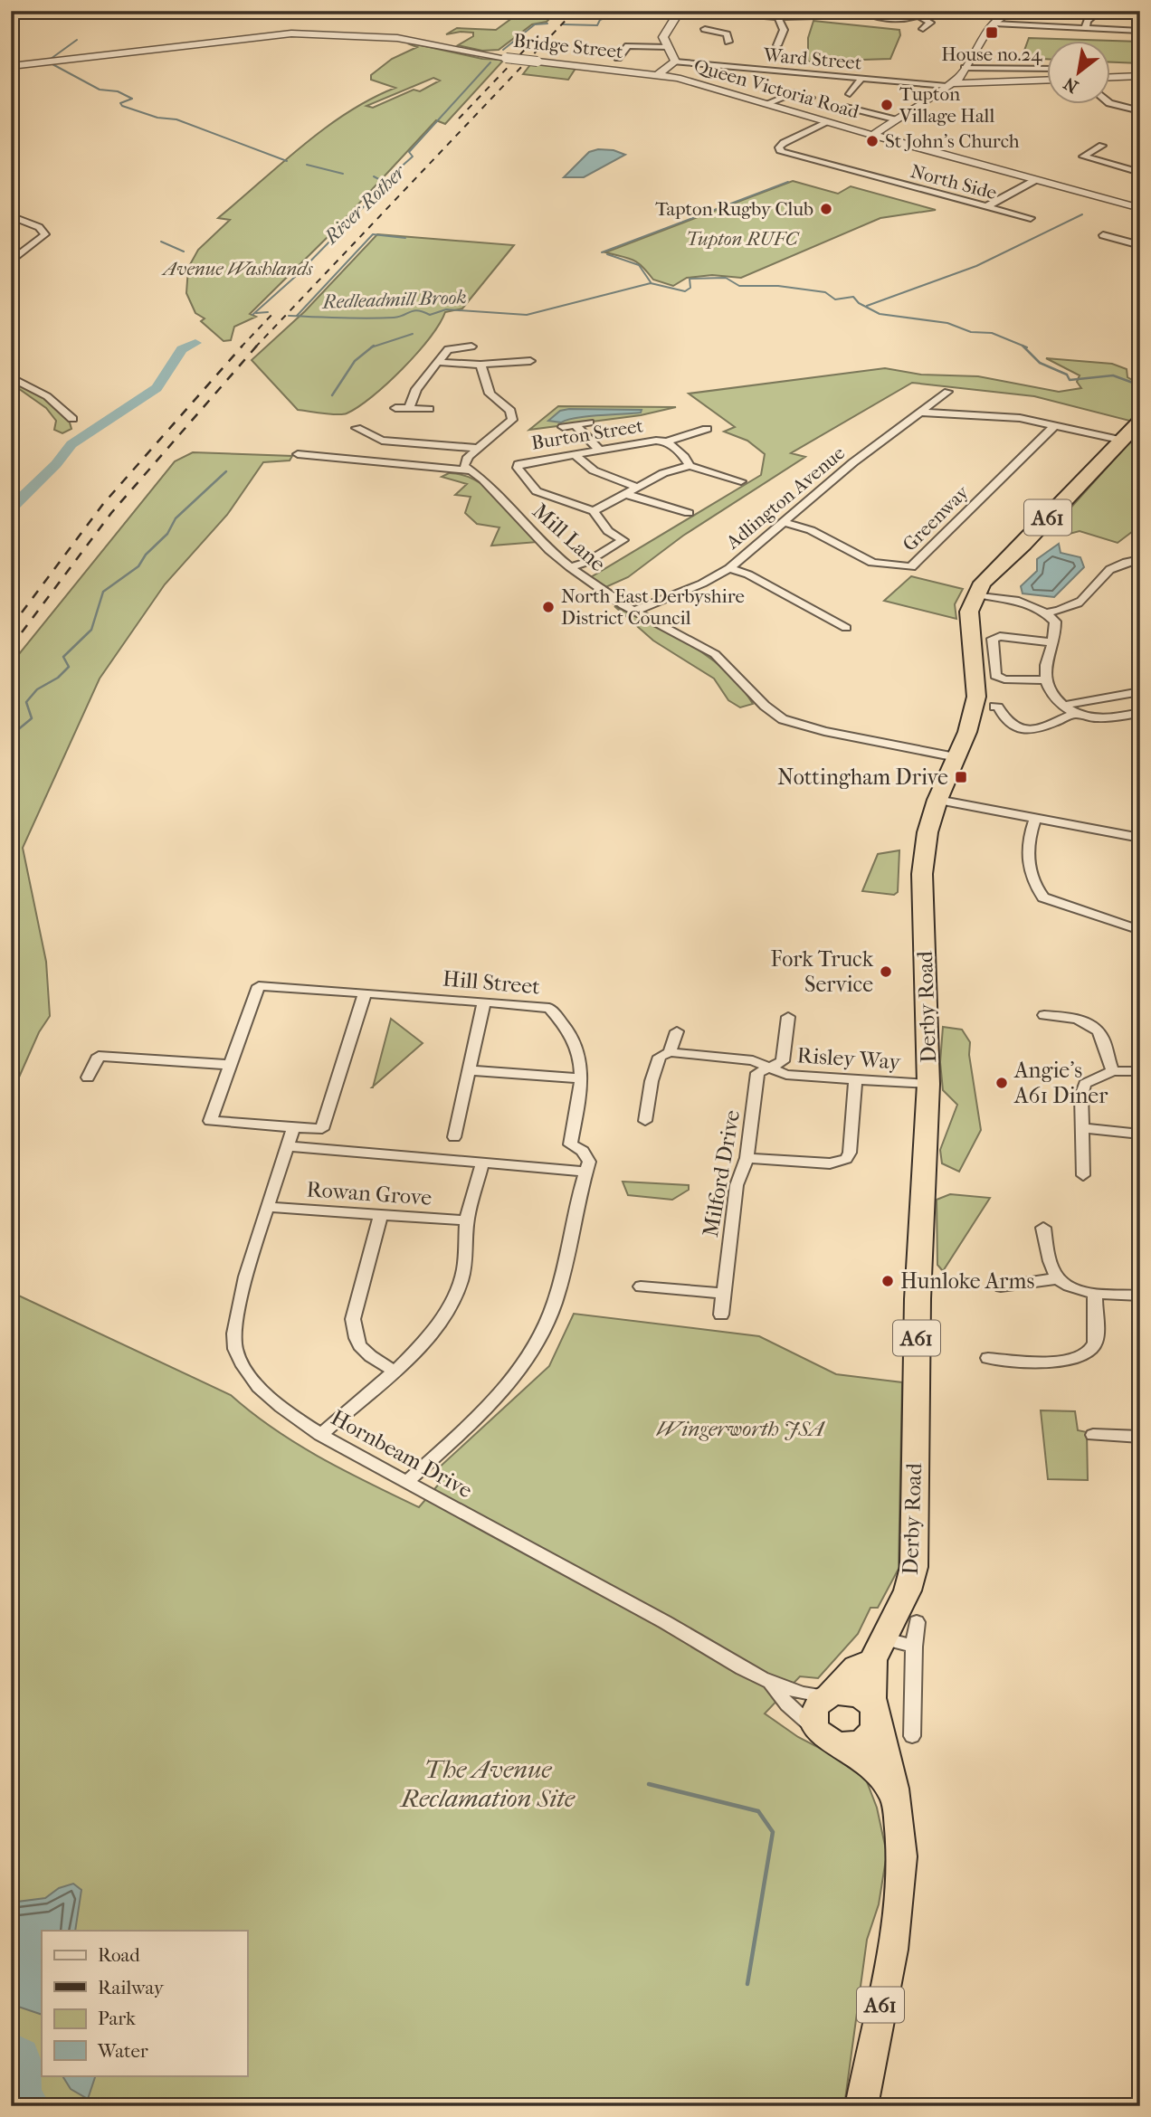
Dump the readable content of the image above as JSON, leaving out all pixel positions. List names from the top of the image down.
{
  "streets": {
    "highway": ["A61", "Derby Road"],
    "street": [
      "Bridge Street",
      "Ward Street",
      "Queen Victoria Road",
      "North Side",
      "Burton Street",
      "Adlington Avenue",
      "Greenway",
      "Mill Lane",
      "Hill Street",
      "Risley Way",
      "Milford Drive",
      "Rowan Grove",
      "Hornbeam Drive"
    ]
  },
  "crossings": [
    ["Bridge Street", "Queen Victoria Road"],
    ["Queen Victoria Road", "North Side"],
    ["Adlington Avenue", "Greenway"],
    ["Adlington Avenue", "Mill Lane"],
    ["Mill Lane", "Derby Road"],
    ["Derby Road", "Risley Way"],
    ["Derby Road", "Hornbeam Drive"],
    ["Risley Way", "Milford Drive"],
    ["Rowan Grove", "Hornbeam Drive"]
  ],
  "water": ["River Rother", "Redleadmill Brook"],
  "parks": [
    "Tupton RUFC",
    "Avenue Washlands",
    "Wingerworth JSA",
    "The Avenue Reclamation Site"
  ],
  "places": {
    "transit": ["House no.24", "Nottingham Drive"],
    "other": [
      "Tupton Village Hall",
      "St John's Church",
      "Tapton Rugby Club",
      "North East Derbyshire District Council",
      "Fork Truck Service",
      "Angie's A61 Diner",
      "Hunloke Arms"
    ]
  },
  "legend": [
    "Road",
    "Railway",
    "Park",
    "Water"
  ],
  "north": "bottom left"
}
